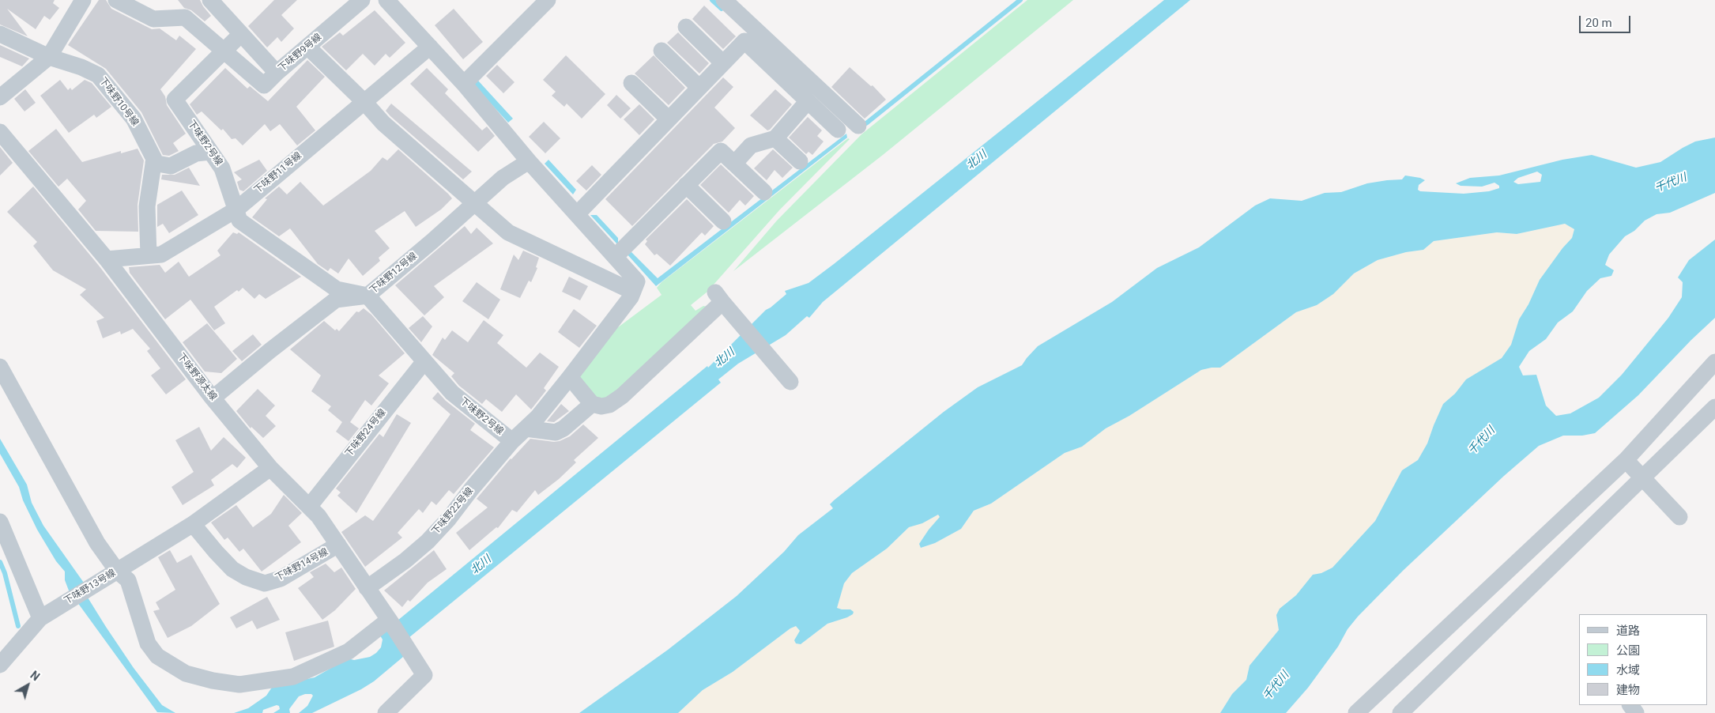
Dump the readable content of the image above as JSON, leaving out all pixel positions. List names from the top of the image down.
{
  "streets": {
    "street": [
      "下味野9号線",
      "下味野10号線",
      "下味野2号線",
      "下味野11号線",
      "下味野12号線",
      "下味野源太線",
      "下味野24号線",
      "下味野22号線",
      "下味野14号線",
      "下味野13号線"
    ]
  },
  "crossings": [
    ["下味野9号線", "下味野2号線"],
    ["下味野10号線", "下味野11号線"],
    ["下味野2号線", "下味野11号線"],
    ["下味野2号線", "下味野12号線"],
    ["下味野2号線", "下味野24号線"],
    ["下味野2号線", "下味野22号線"],
    ["下味野11号線", "下味野源太線"],
    ["下味野12号線", "下味野源太線"],
    ["下味野源太線", "下味野24号線"],
    ["下味野源太線", "下味野22号線"],
    ["下味野源太線", "下味野14号線"],
    ["下味野源太線", "下味野13号線"],
    ["下味野14号線", "下味野13号線"]
  ],
  "water": ["北川", "千代川"],
  "legend": [
    "道路",
    "公園",
    "水域",
    "建物"
  ],
  "scale_bar": "20 m",
  "north": "top right"
}
